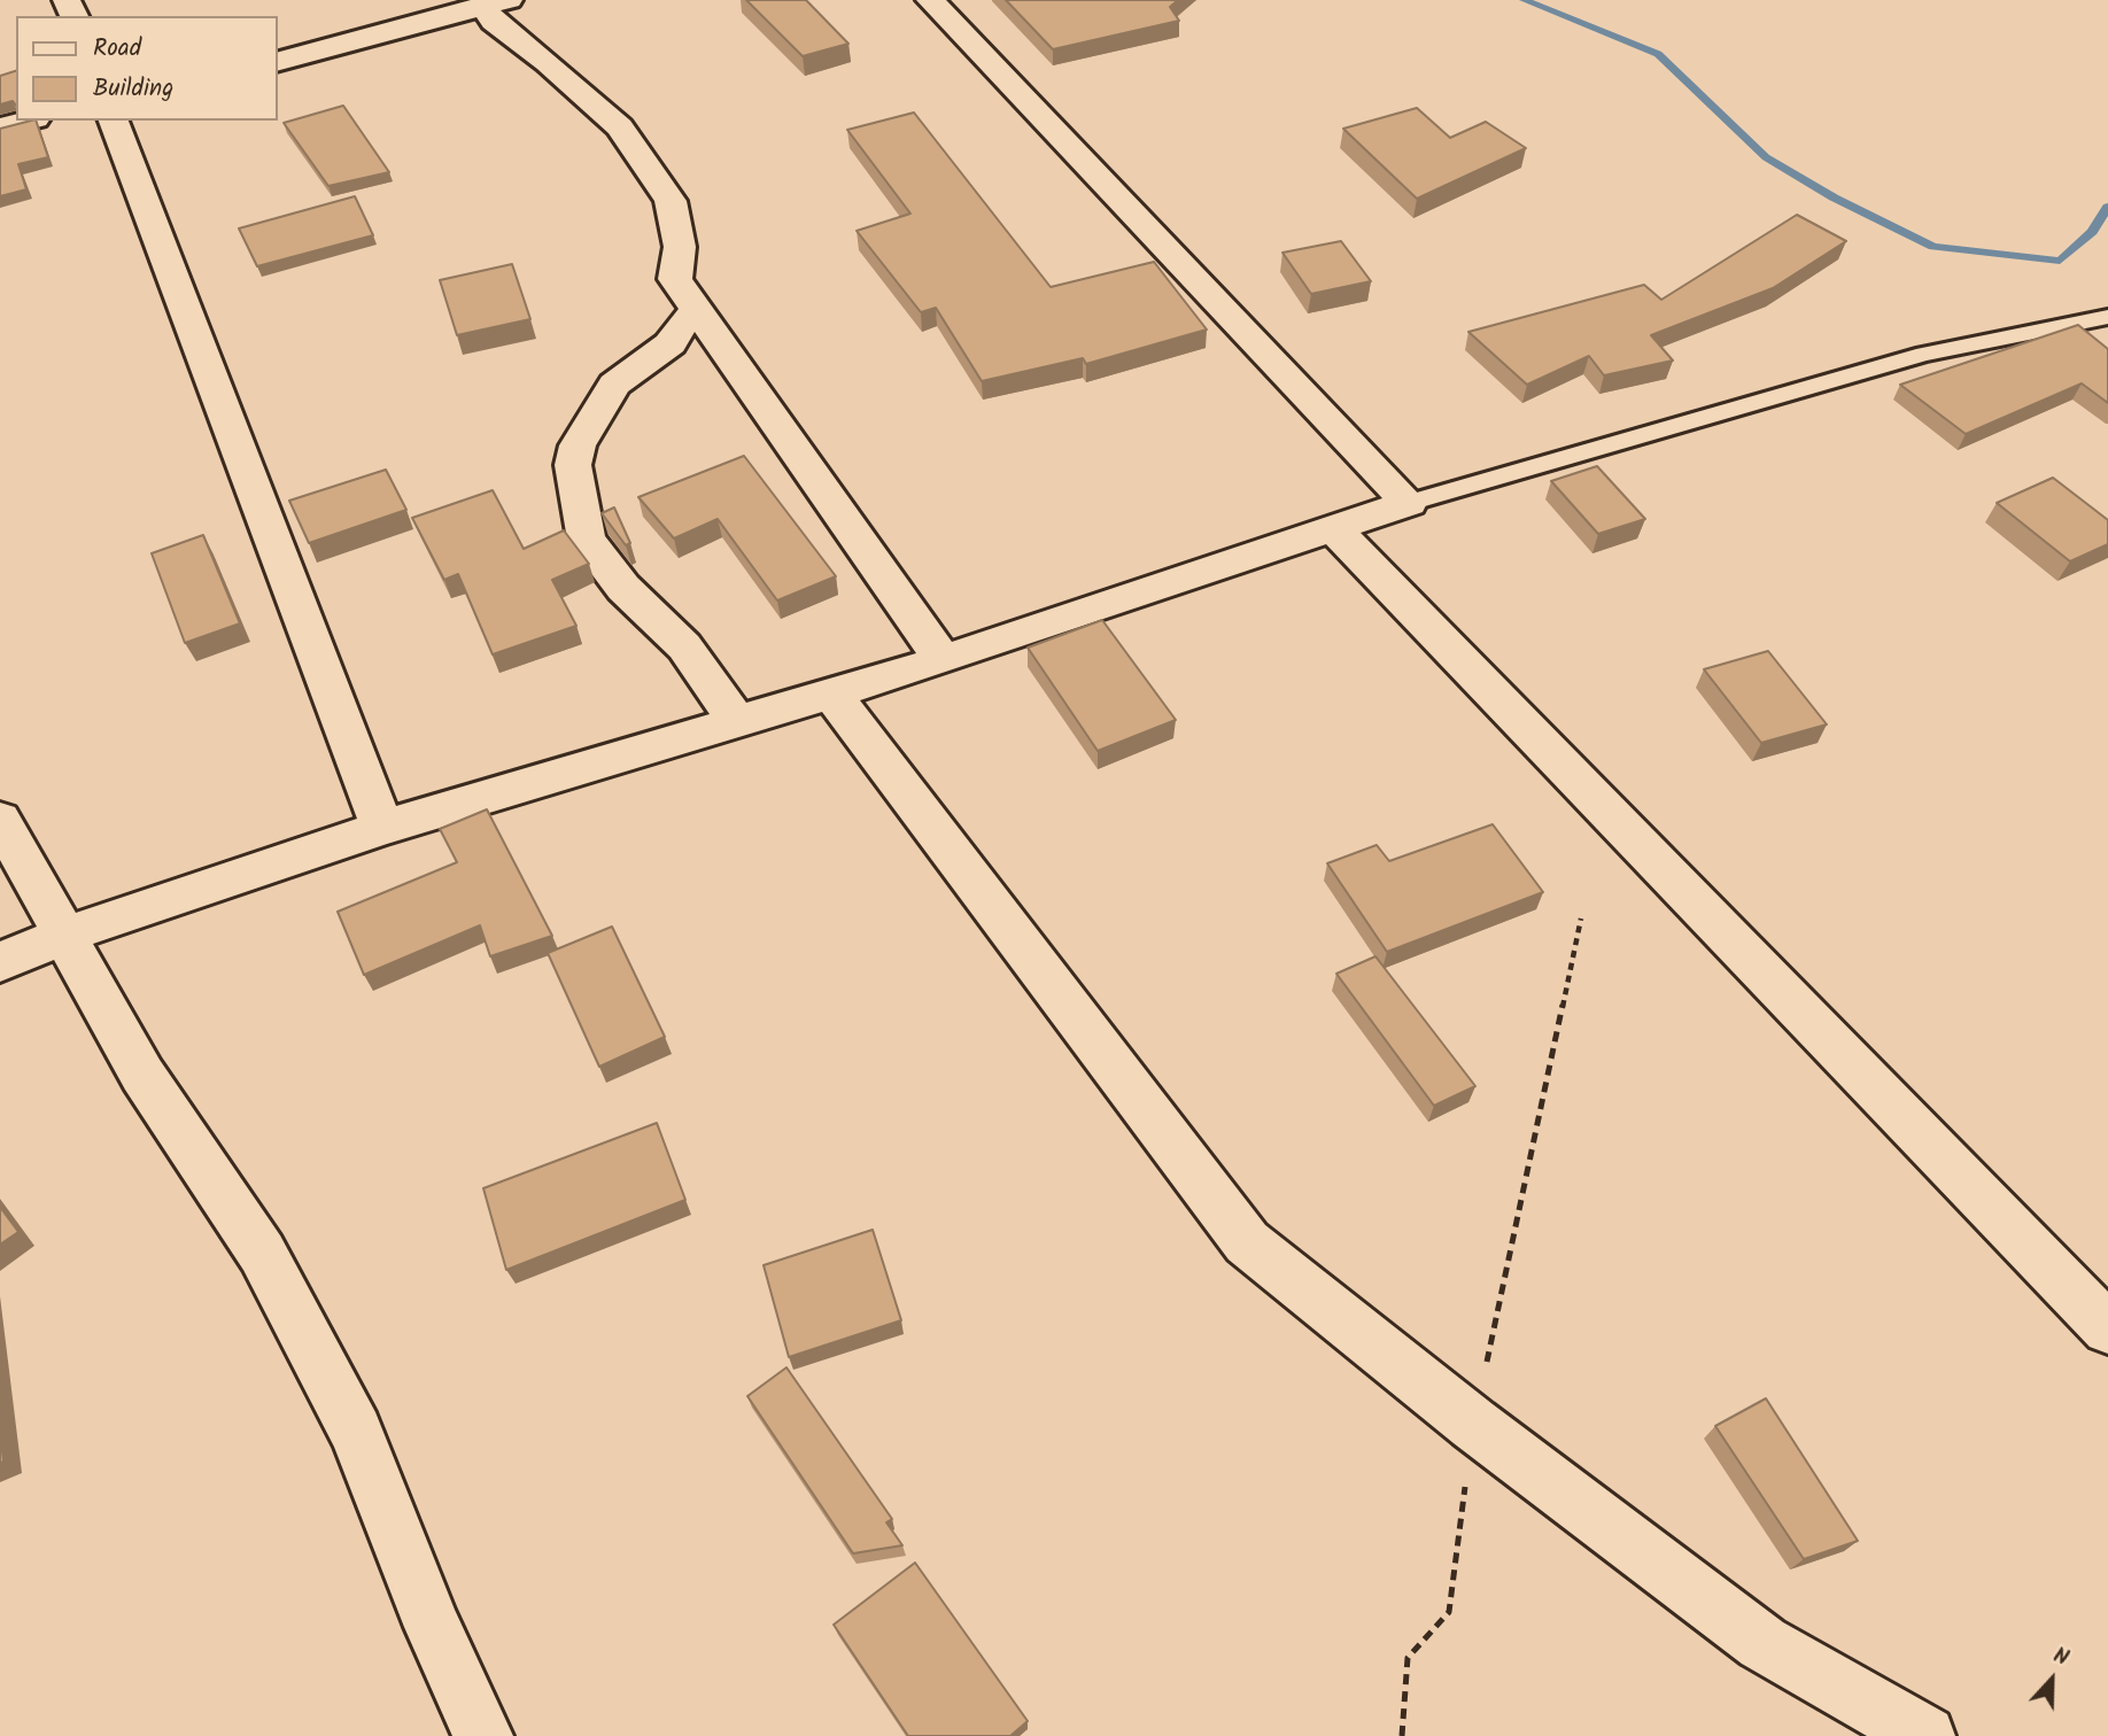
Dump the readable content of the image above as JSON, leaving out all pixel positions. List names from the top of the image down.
{
  "legend": ["Road", "Building"],
  "north": "top"
}
